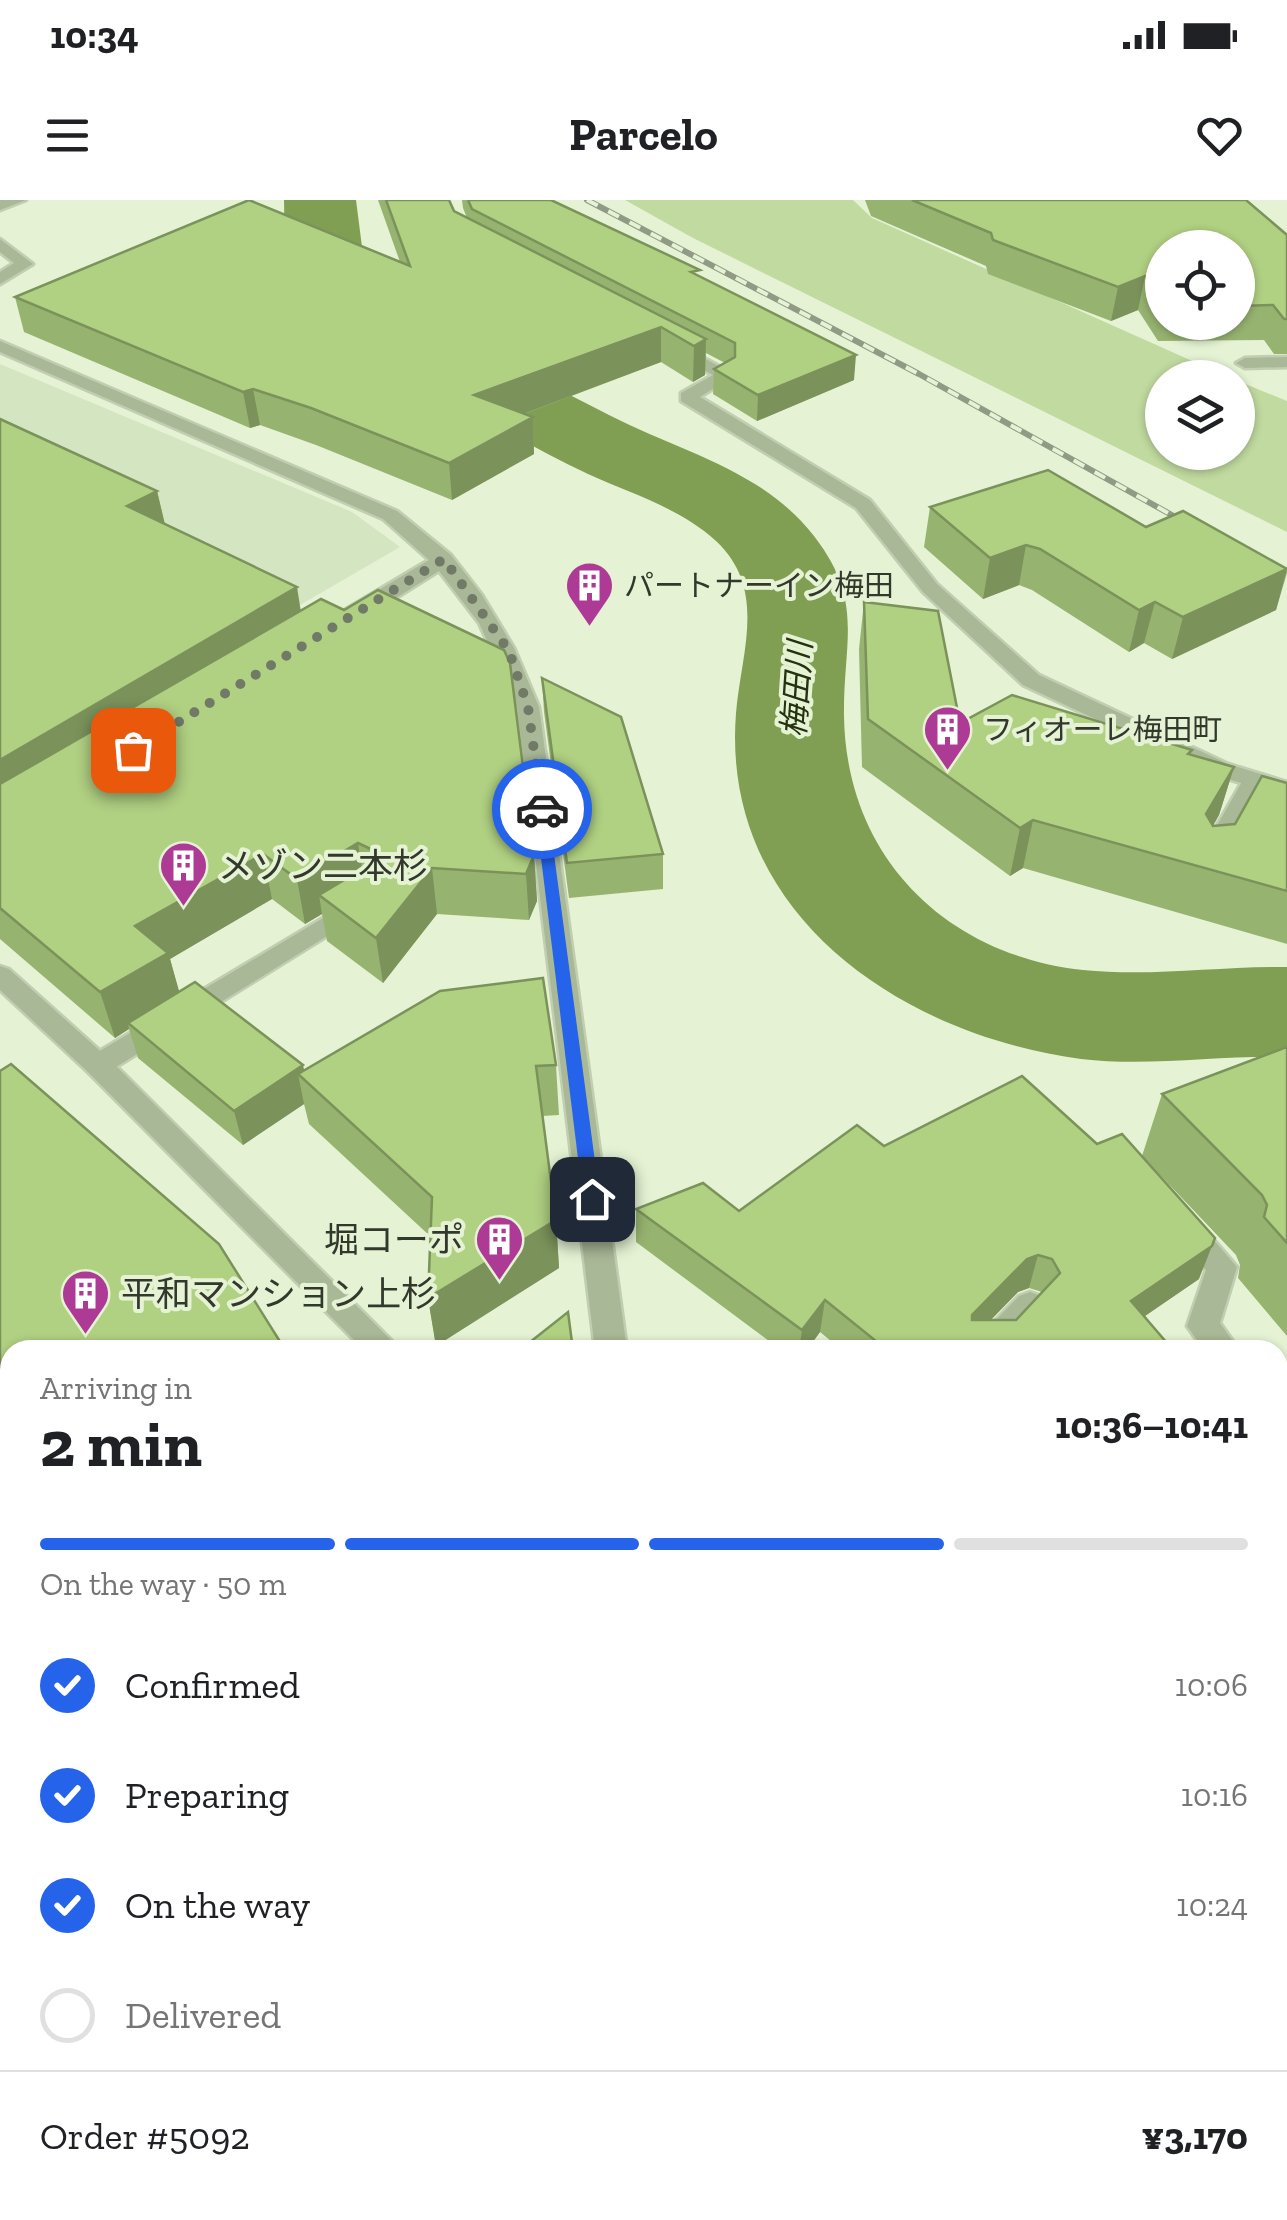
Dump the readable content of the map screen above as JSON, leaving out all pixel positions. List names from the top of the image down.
{
  "water": ["梅田川"],
  "places": {
    "building": [
      "パートナーイン梅田",
      "フィオーレ梅田町",
      "メゾン二本杉",
      "堀コーポ",
      "平和マンション上杉"
    ]
  },
  "page": {
    "status": "10:34",
    "header": "Parcelo",
    "heading": ["2 min", "Arriving in", "10:36–10:41"],
    "panel": ["Order #5092", "¥3,170"],
    "bar": "On the way · 50 m",
    "list": [
      ["Confirmed", "10:06"],
      ["Preparing", "10:16"],
      ["On the way", "10:24"],
      "Delivered"
    ]
  }
}
